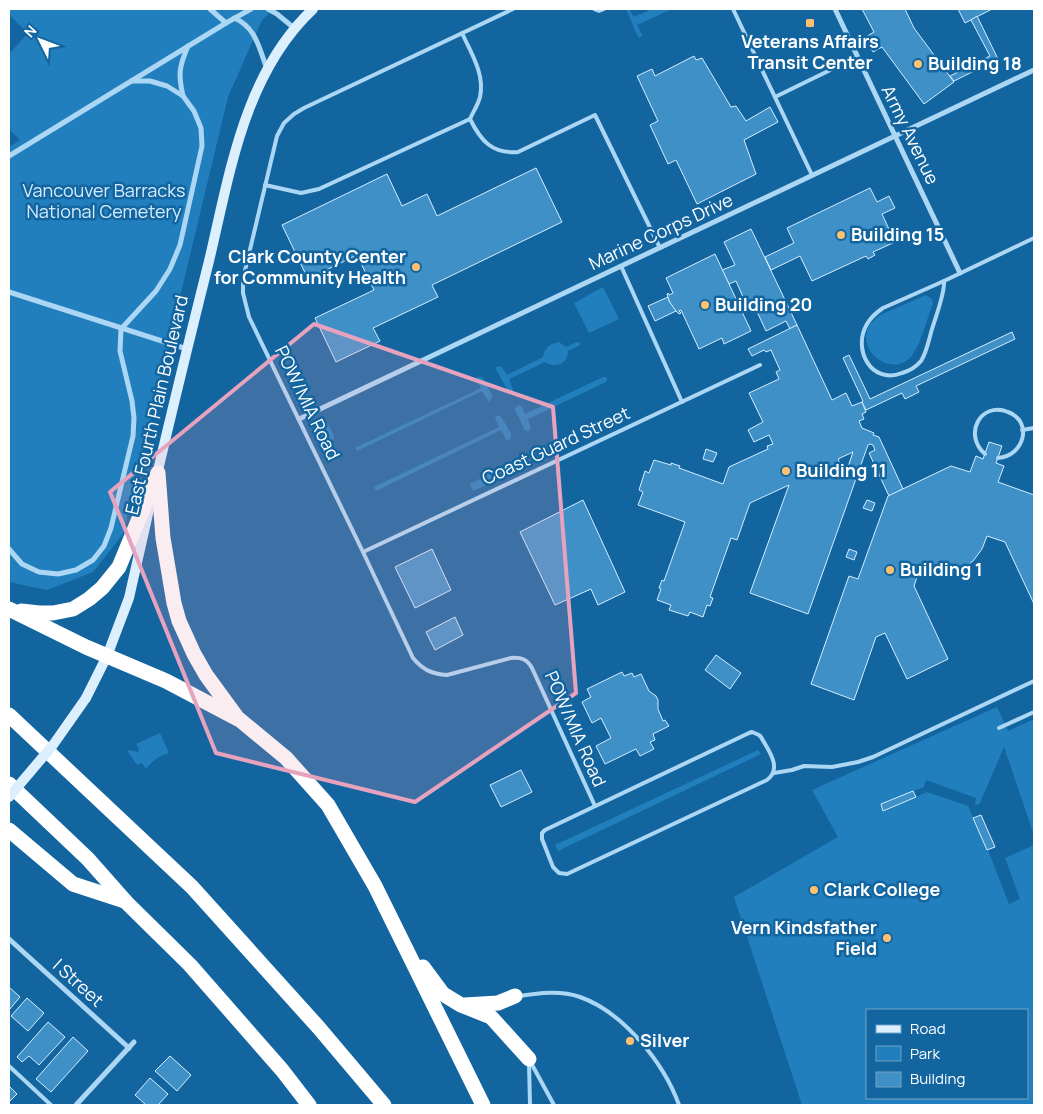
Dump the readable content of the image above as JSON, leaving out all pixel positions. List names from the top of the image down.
{
  "streets": {
    "main road": ["East Fourth Plain Boulevard"],
    "street": ["Army Avenue", "Marine Corps Drive", "I Street"],
    "lane": ["POW/MIA Road", "Coast Guard Street"]
  },
  "crossings": [
    ["Army Avenue", "Marine Corps Drive"],
    ["Marine Corps Drive", "POW/MIA Road"],
    ["POW/MIA Road", "Coast Guard Street"]
  ],
  "parks": ["Vancouver Barracks National Cemetery"],
  "places": {
    "transit": ["Veterans Affairs Transit Center"],
    "other": [
      "Building 18",
      "Building 15",
      "Clark County Center for Community Health",
      "Building 20",
      "Building 11",
      "Building 1",
      "Clark College",
      "Vern Kindsfather Field",
      "Silver"
    ]
  },
  "legend": ["Road", "Park", "Building"],
  "north": "top left"
}
